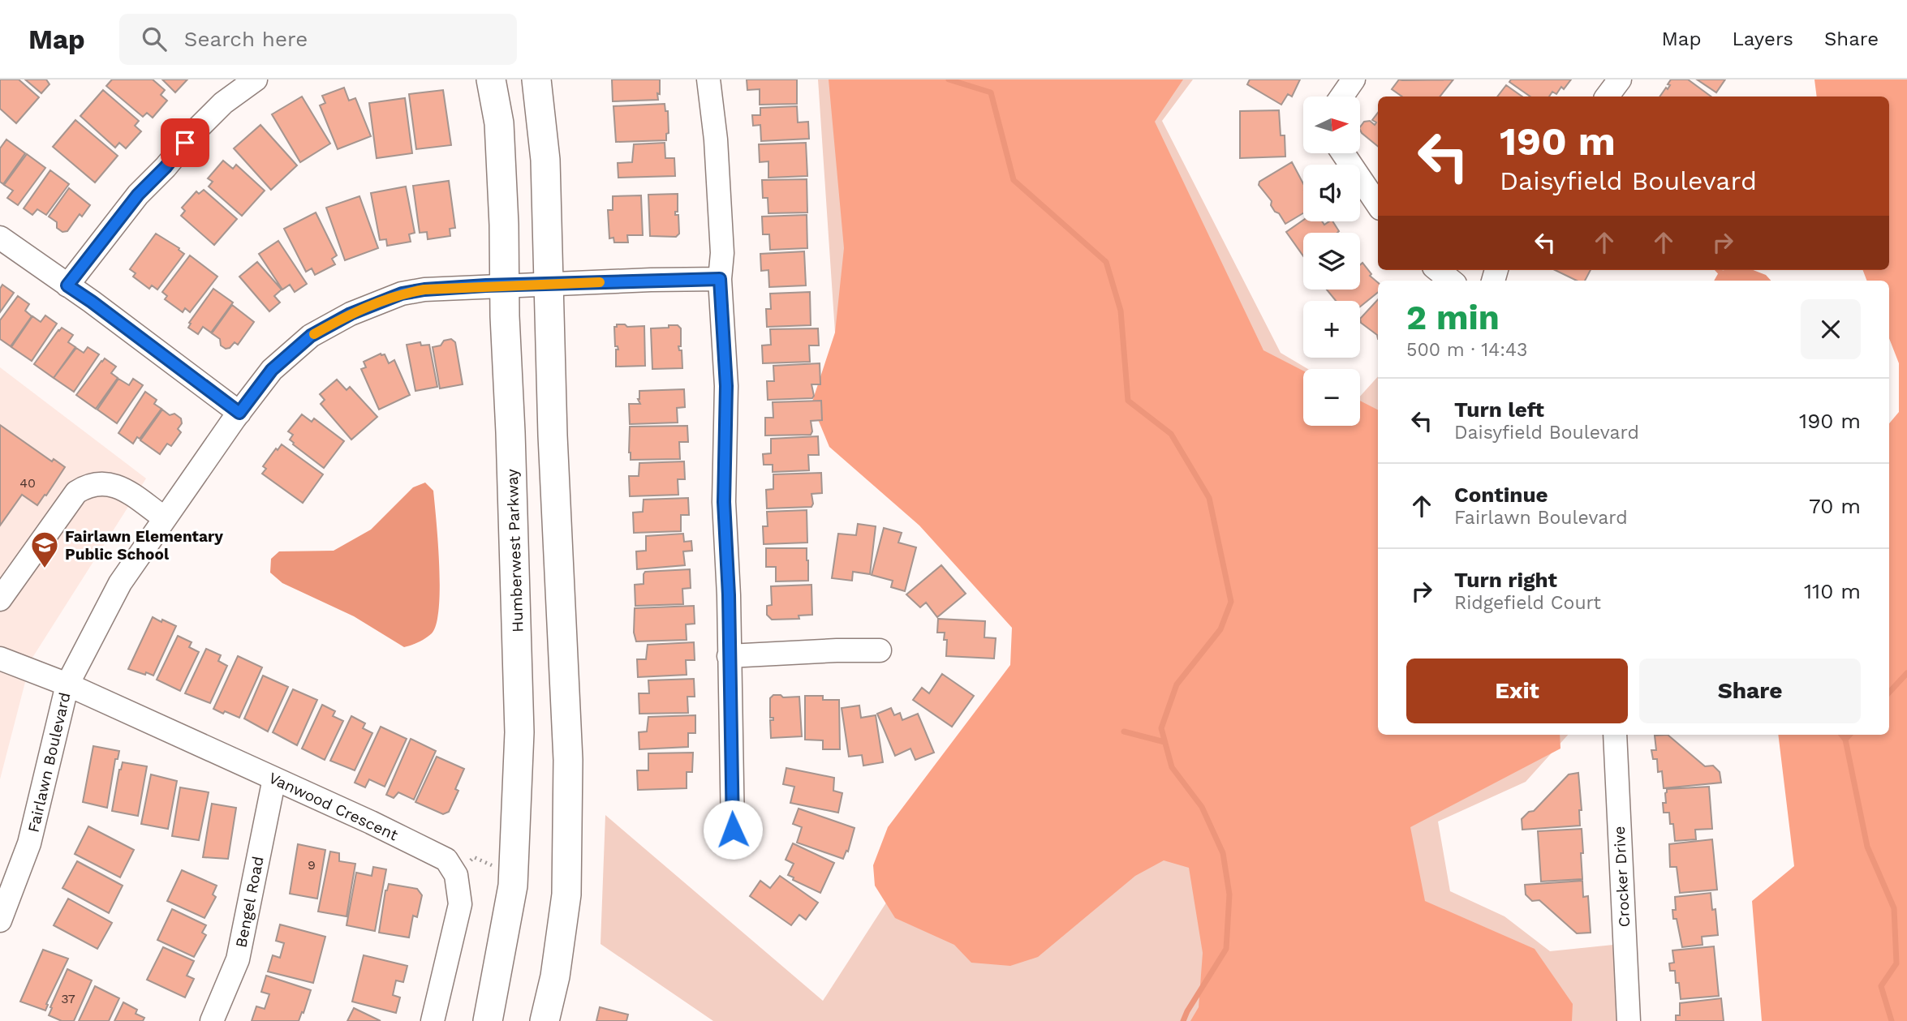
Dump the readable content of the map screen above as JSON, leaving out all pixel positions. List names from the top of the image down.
{
  "streets": {
    "main road": ["Humberwest Parkway"],
    "street": [
      "Fairlawn Boulevard",
      "Vanwood Crescent",
      "Crocker Drive",
      "Bengel Road"
    ]
  },
  "crossings": [
    ["Humberwest Parkway", "Fairlawn Boulevard"],
    ["Fairlawn Boulevard", "Vanwood Crescent"],
    ["Vanwood Crescent", "Bengel Road"]
  ],
  "places": {
    "school or university": ["Fairlawn Elementary Public School"]
  },
  "house_numbers": ["40", "9", "37"],
  "north": "right",
  "page": {
    "header": "Map",
    "search": "Search here",
    "nav": ["Map", "Layers", "Share"],
    "map_buttons": ["+", "−"],
    "turn": ["190 m", "Daisyfield Boulevard"],
    "heading": ["2 min", "500 m · 14:43"],
    "list": [
      {
        "name": "Turn left",
        "note": "Daisyfield Boulevard",
        "value": "190 m"
      },
      {
        "name": "Continue",
        "note": "Fairlawn Boulevard",
        "value": "70 m"
      },
      {
        "name": "Turn right",
        "note": "Ridgefield Court",
        "value": "110 m"
      }
    ],
    "buttons": ["Exit", "Share"]
  }
}
